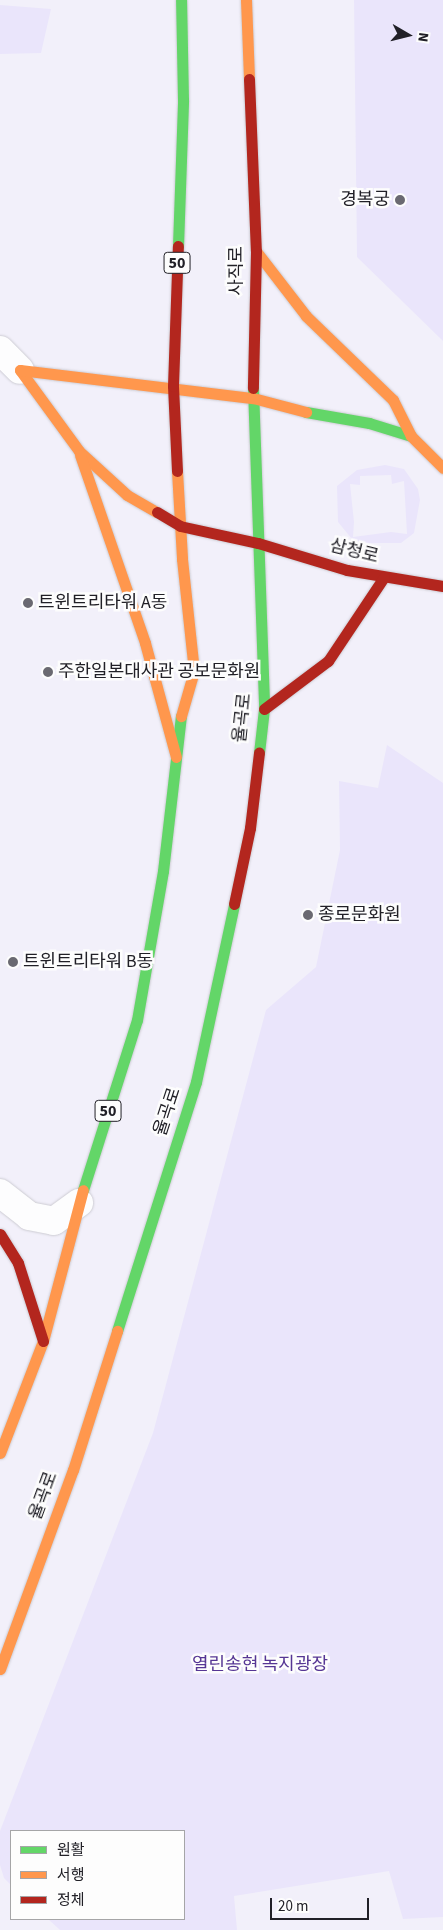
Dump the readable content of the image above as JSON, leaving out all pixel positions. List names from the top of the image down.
{
  "streets": {
    "main road": [
      "50",
      "사직로",
      "삼청로",
      "율곡로"
    ]
  },
  "crossings": [
    ["50", "삼청로"],
    ["사직로", "삼청로"],
    ["사직로", "율곡로"],
    ["삼청로", "율곡로"]
  ],
  "parks": ["열린송현 녹지광장"],
  "places": [
    "경복궁",
    "트윈트리타워 A동",
    "주한일본대사관 공보문화원",
    "종로문화원",
    "트윈트리타워 B동"
  ],
  "legend": ["원활", "서행", "정체"],
  "scale_bar": "20 m",
  "north": "right"
}
